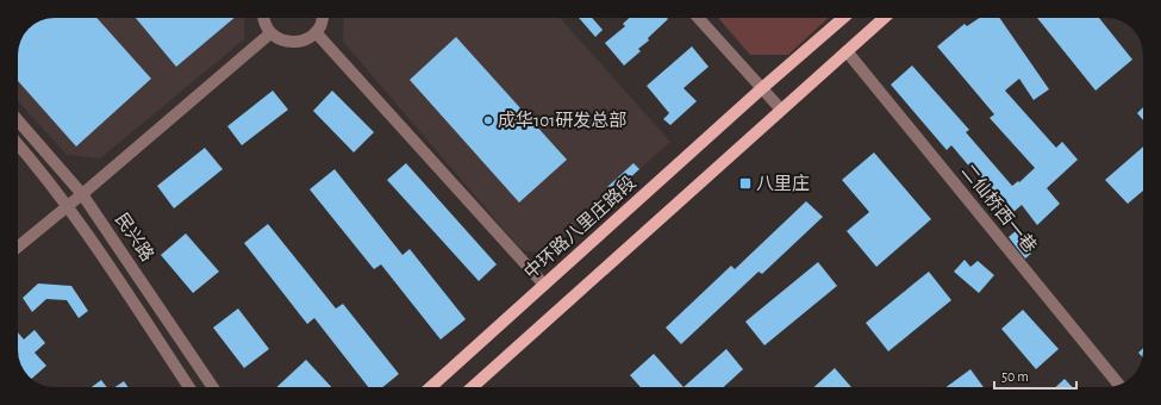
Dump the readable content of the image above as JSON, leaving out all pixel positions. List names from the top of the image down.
{
  "streets": {
    "main road": ["中环路八里庄路段"],
    "street": ["二仙桥西一巷", "民兴路"]
  },
  "places": {
    "other": ["成华101研发总部"],
    "transit": ["八里庄"]
  },
  "scale_bar": "50 m"
}
